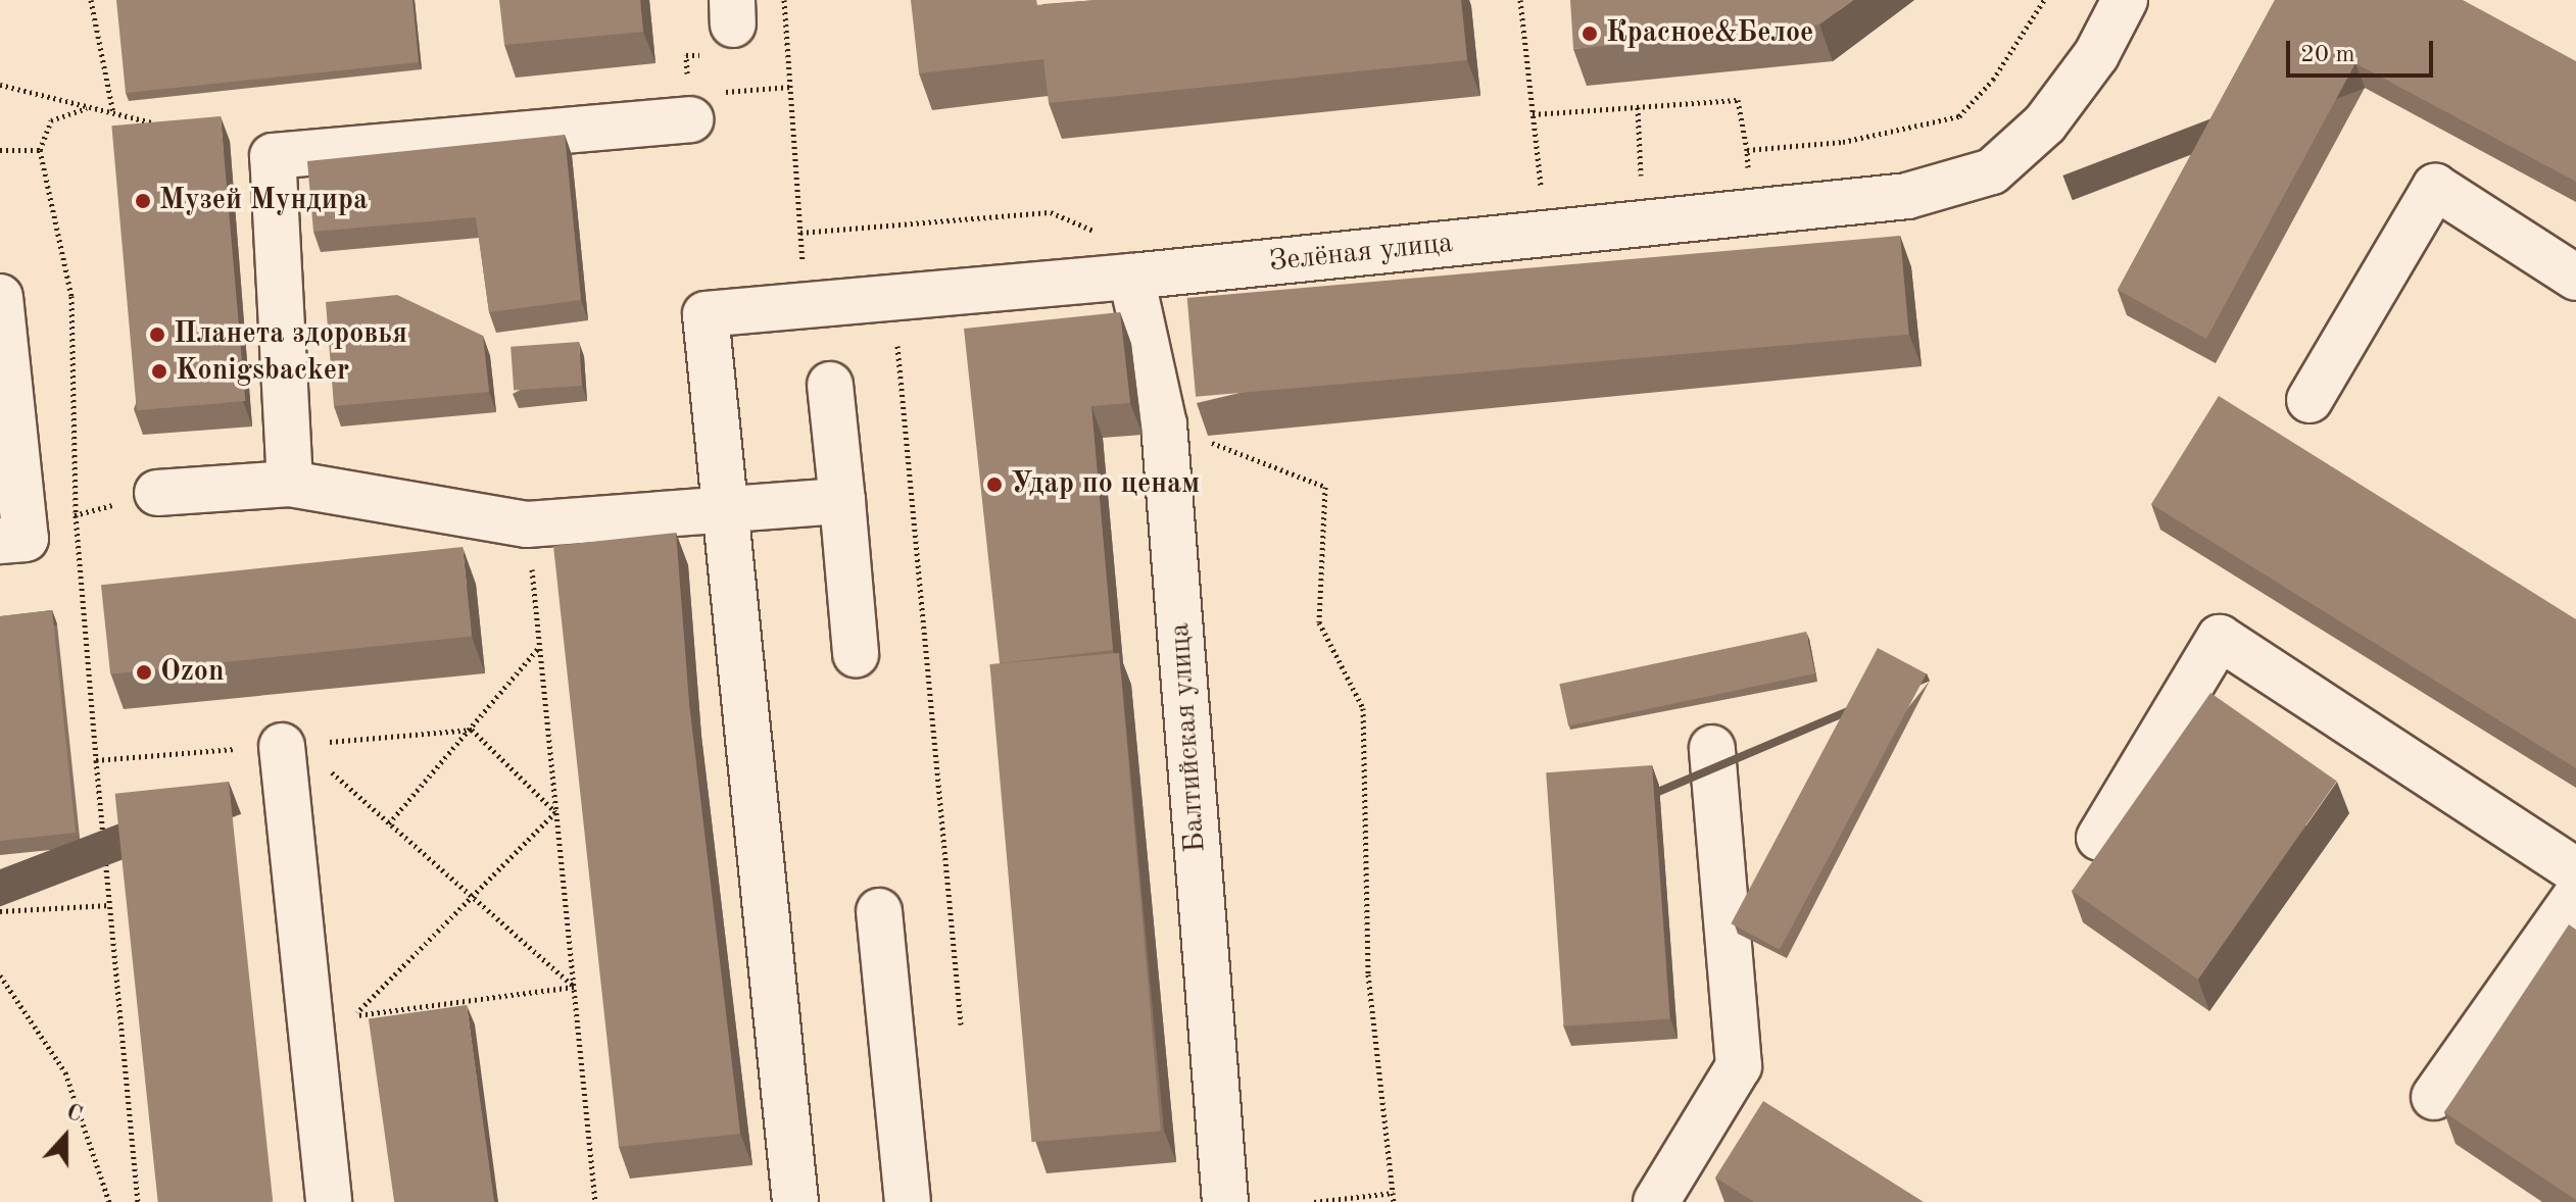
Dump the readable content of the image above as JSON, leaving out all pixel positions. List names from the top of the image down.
{
  "streets": {
    "street": ["Зелёная улица", "Балтийская улица"]
  },
  "crossings": [
    ["Зелёная улица", "Балтийская улица"]
  ],
  "places": [
    "Красное&Белое",
    "Музей Мундира",
    "Планета здоровья",
    "Konigsbacker",
    "Удар по ценам",
    "Ozon"
  ],
  "scale_bar": "20 m",
  "north": "top"
}
